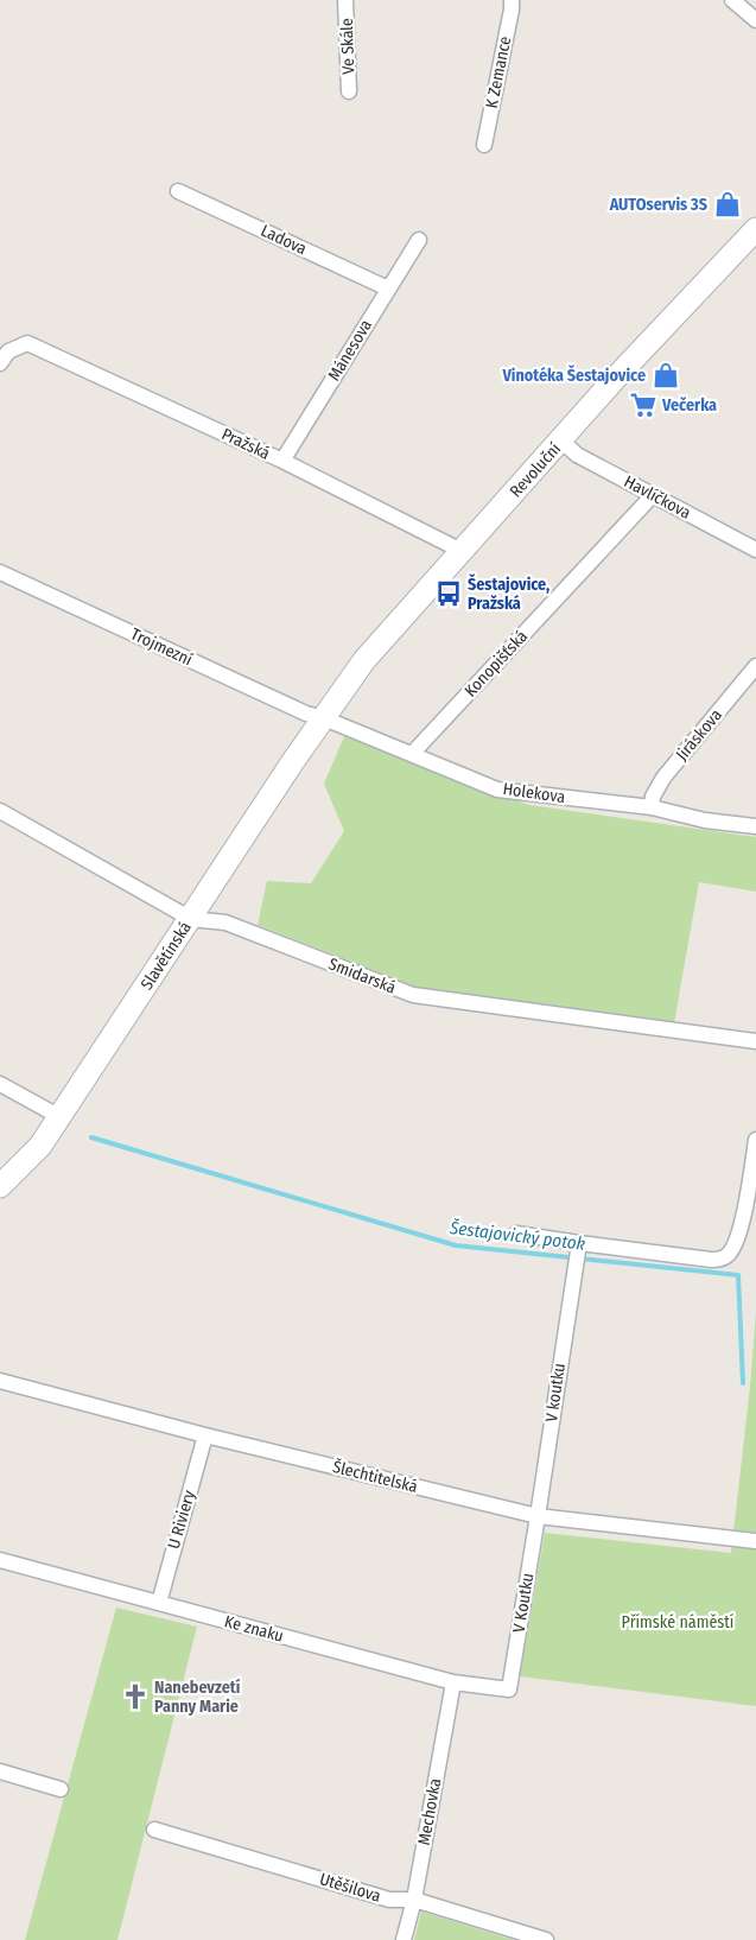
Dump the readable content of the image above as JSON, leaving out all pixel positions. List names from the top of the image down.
{
  "streets": {
    "street": [
      "Ve Skále",
      "K Zemance",
      "Ladova",
      "Mánesova",
      "Pražská",
      "Revoluční",
      "Havlíčkova",
      "Trojmezní",
      "Konopišťská",
      "Jiráskova",
      "Holekova",
      "Slavětínská",
      "Smidarská",
      "V koutku",
      "Šlechtitelská",
      "U Riviery",
      "V Koutku",
      "Ke znaku",
      "Mechovka",
      "Utěšilova"
    ]
  },
  "crossings": [
    ["Ladova", "Mánesova"],
    ["Mánesova", "Pražská"],
    ["Pražská", "Revoluční"],
    ["Revoluční", "Havlíčkova"],
    ["Revoluční", "Trojmezní"],
    ["Revoluční", "Holekova"],
    ["Revoluční", "Slavětínská"],
    ["Havlíčkova", "Konopišťská"],
    ["Trojmezní", "Holekova"],
    ["Trojmezní", "Slavětínská"],
    ["Konopišťská", "Holekova"],
    ["Jiráskova", "Holekova"],
    ["Holekova", "Slavětínská"],
    ["Slavětínská", "Smidarská"],
    ["V koutku", "Šlechtitelská"],
    ["V koutku", "V Koutku"],
    ["Šlechtitelská", "U Riviery"],
    ["Šlechtitelská", "V Koutku"],
    ["U Riviery", "Ke znaku"],
    ["V Koutku", "Ke znaku"],
    ["Ke znaku", "Mechovka"],
    ["Mechovka", "Utěšilova"]
  ],
  "water": ["Šestajovický potok"],
  "parks": ["Přímské náměstí"],
  "places": {
    "shop": ["AUTOservis 3S", "Vinotéka Šestajovice"],
    "supermarket": ["Večerka"],
    "bus stop": ["Šestajovice, Pražská"],
    "church": ["Nanebevzetí Panny Marie"]
  }
}
